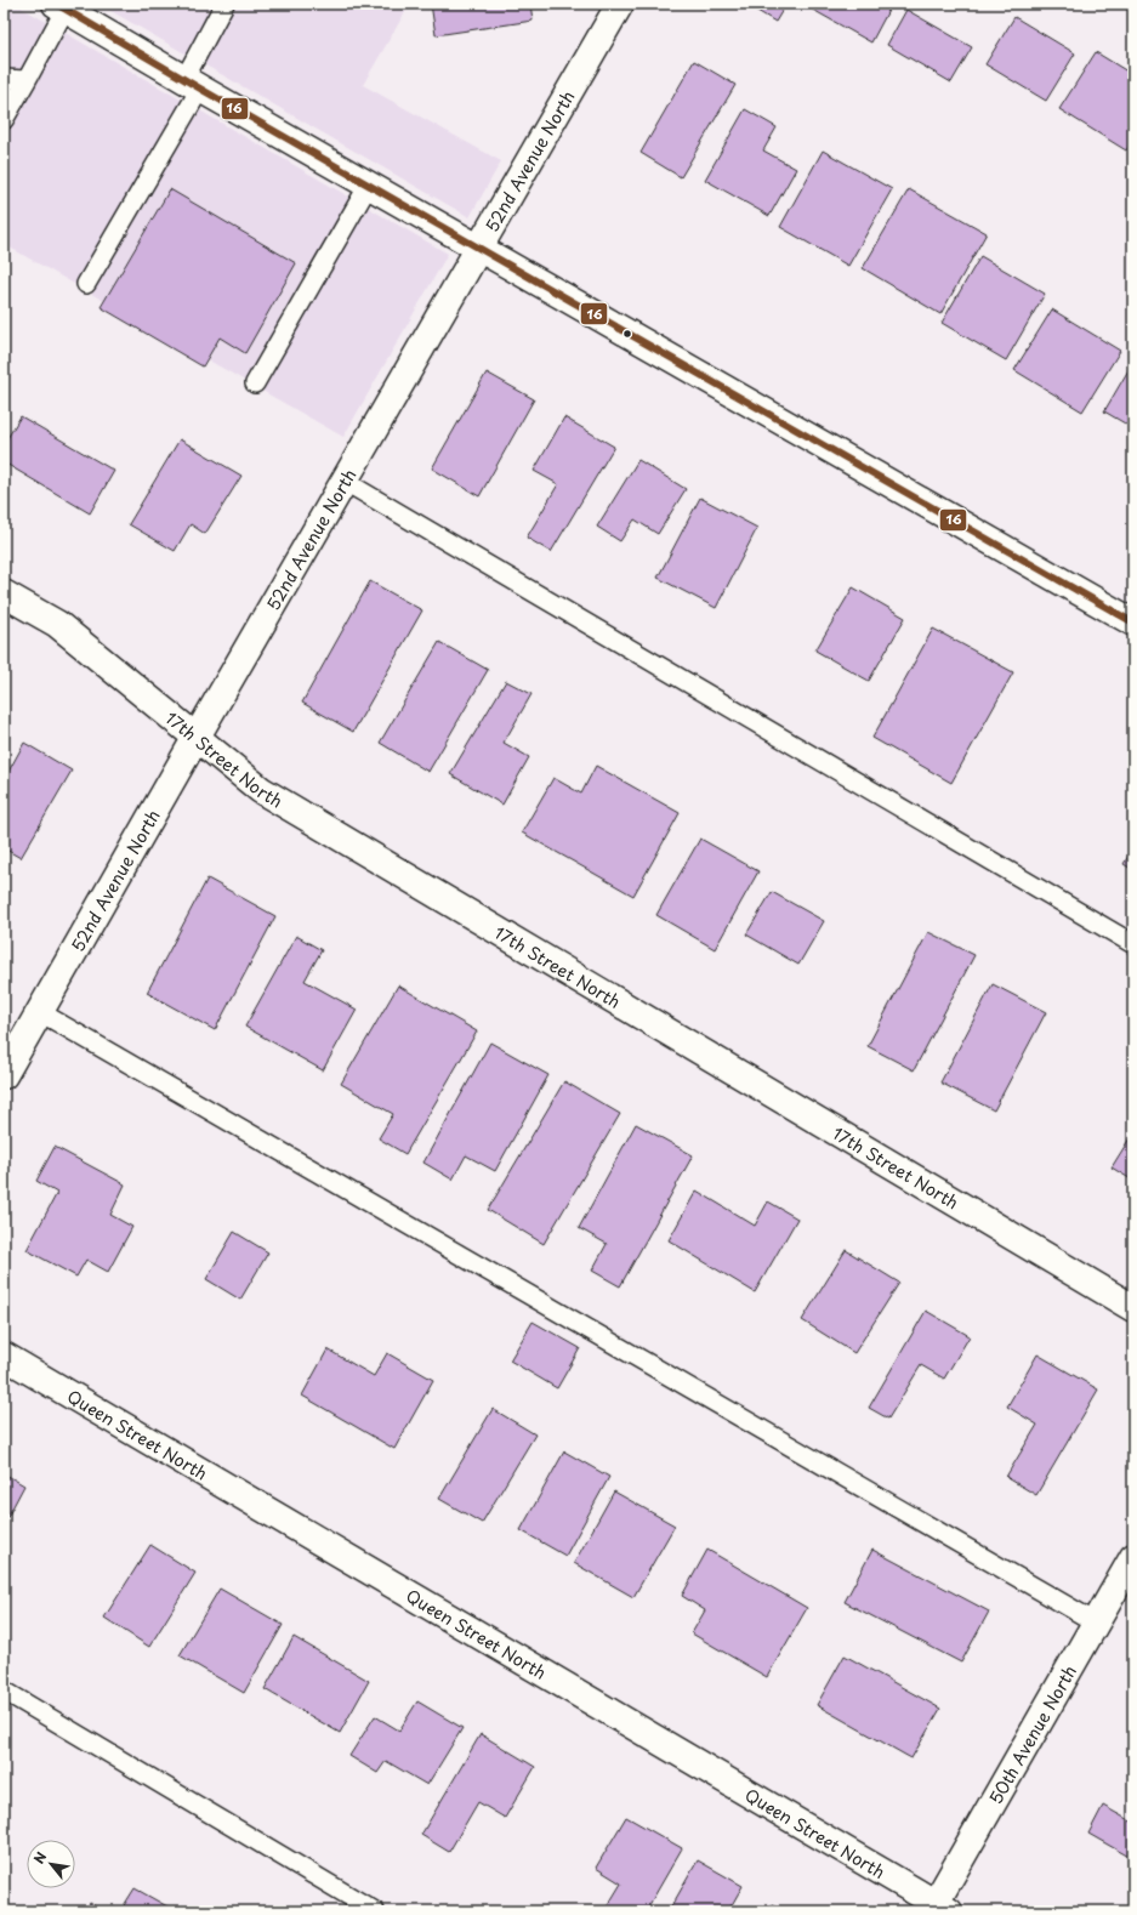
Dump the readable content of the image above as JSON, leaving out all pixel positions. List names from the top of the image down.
{
  "streets": {
    "street": [
      "52nd Avenue North",
      "17th Street North",
      "Queen Street North",
      "50th Avenue North"
    ]
  },
  "crossings": [
    ["52nd Avenue North", "17th Street North"],
    ["Queen Street North", "50th Avenue North"]
  ],
  "lines": ["transit line 16"],
  "north": "top left"
}
